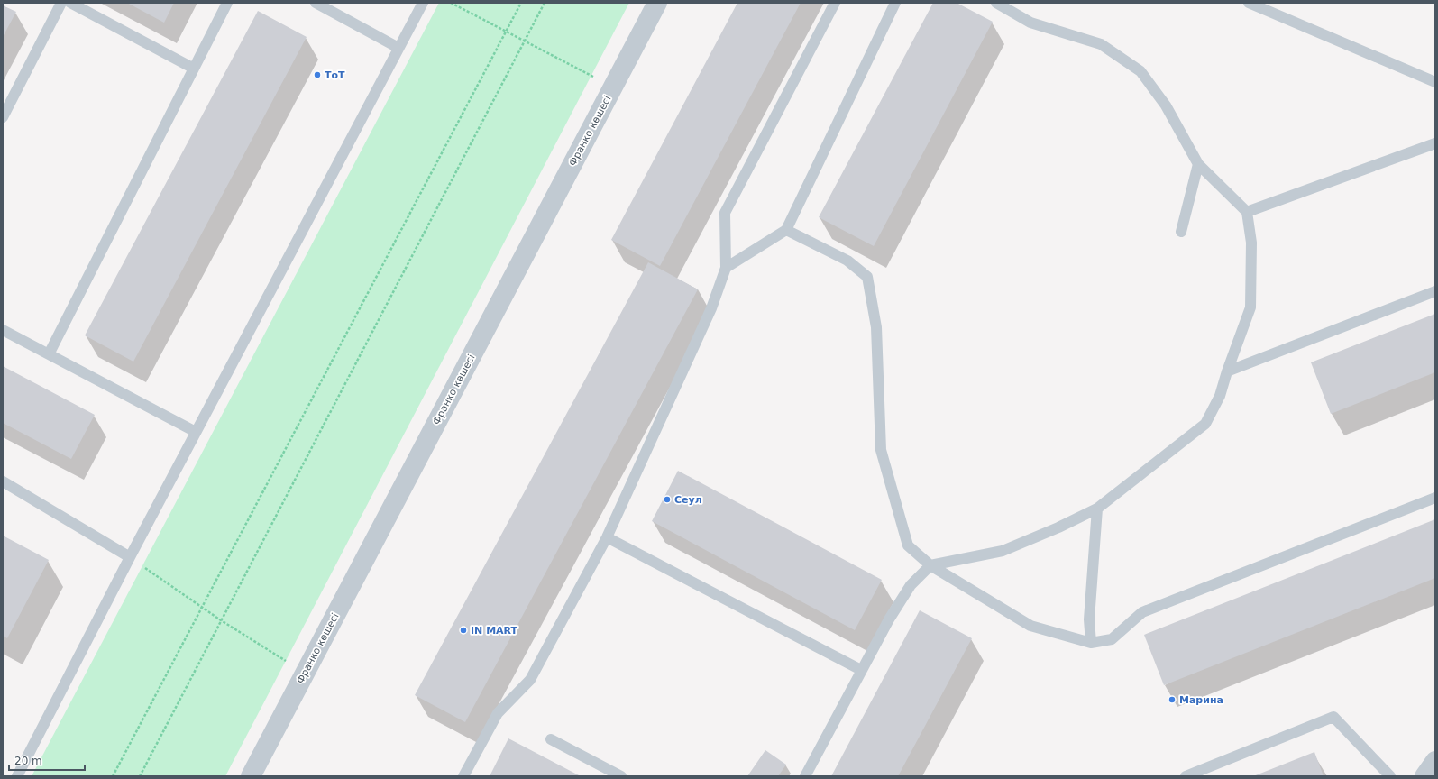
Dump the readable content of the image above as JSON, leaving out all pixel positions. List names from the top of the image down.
{
  "streets": {
    "street": ["Франко көшесі"]
  },
  "places": [
    "ТоТ",
    "Сеул",
    "IN MART",
    "Марина"
  ],
  "scale_bar": "20 m"
}
